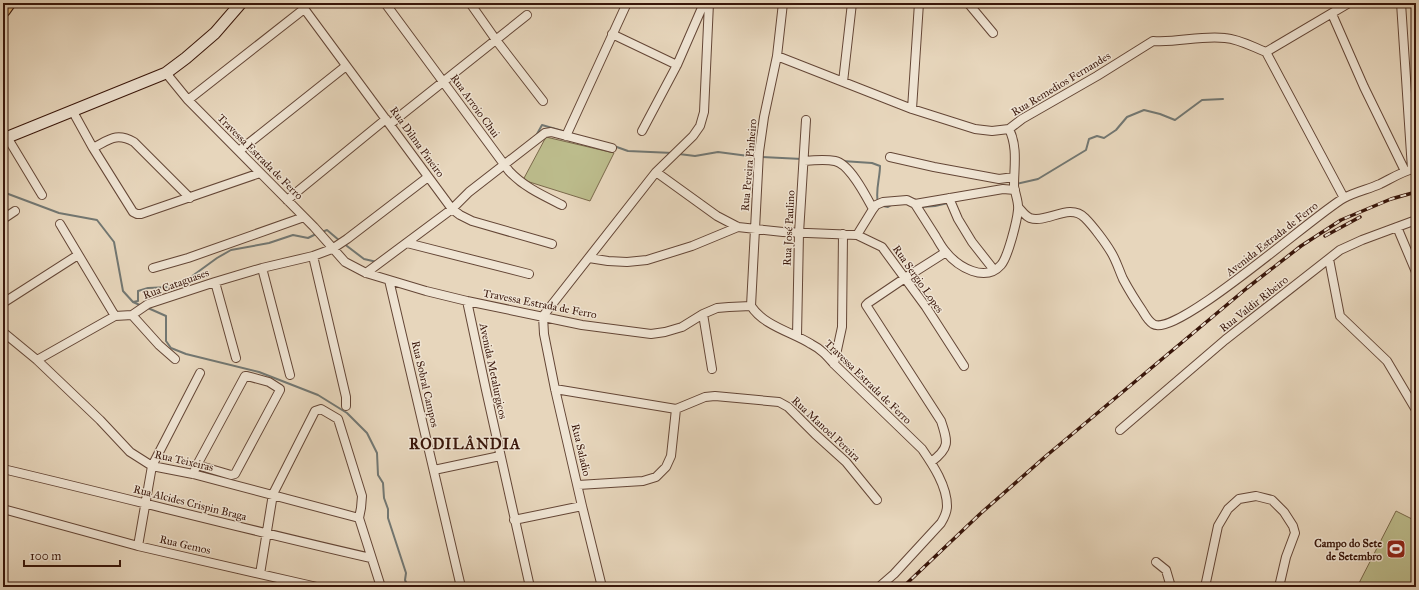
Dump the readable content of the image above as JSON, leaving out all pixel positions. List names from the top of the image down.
{
  "streets": {
    "street": [
      "Rua Remedios Fernandes",
      "Rua Arroio Chui",
      "Rua Dilma Pineiro",
      "Travessa Estrada de Ferro",
      "Rua Pereira Pinheiro",
      "Rua José Paulino",
      "Avenida Estrada de Ferro",
      "Rua Sergio Lopes",
      "Rua Cataguases",
      "Rua Valdir Ribeiro",
      "Avenida Metalurgicos",
      "Rua Sobral Campos",
      "Rua Manoel Pereira",
      "Rua Saladio",
      "Rua Teixeiras",
      "Rua Alcides Crispin Braga",
      "Rua Gemos"
    ]
  },
  "crossings": [
    ["Rua Remedios Fernandes", "Rua Pereira Pinheiro"],
    ["Rua Dilma Pineiro", "Rua Cataguases"],
    ["Travessa Estrada de Ferro", "Rua Pereira Pinheiro"],
    ["Travessa Estrada de Ferro", "Rua José Paulino"],
    ["Travessa Estrada de Ferro", "Rua Cataguases"],
    ["Travessa Estrada de Ferro", "Avenida Metalurgicos"],
    ["Travessa Estrada de Ferro", "Rua Sobral Campos"],
    ["Travessa Estrada de Ferro", "Rua Saladio"],
    ["Rua Pereira Pinheiro", "Rua Sergio Lopes"],
    ["Rua José Paulino", "Rua Sergio Lopes"],
    ["Rua Cataguases", "Rua Teixeiras"]
  ],
  "districts": ["RODILÂNDIA"],
  "places": {
    "sports": ["Campo do Sete de Setembro"]
  },
  "scale_bar": "100 m"
}
